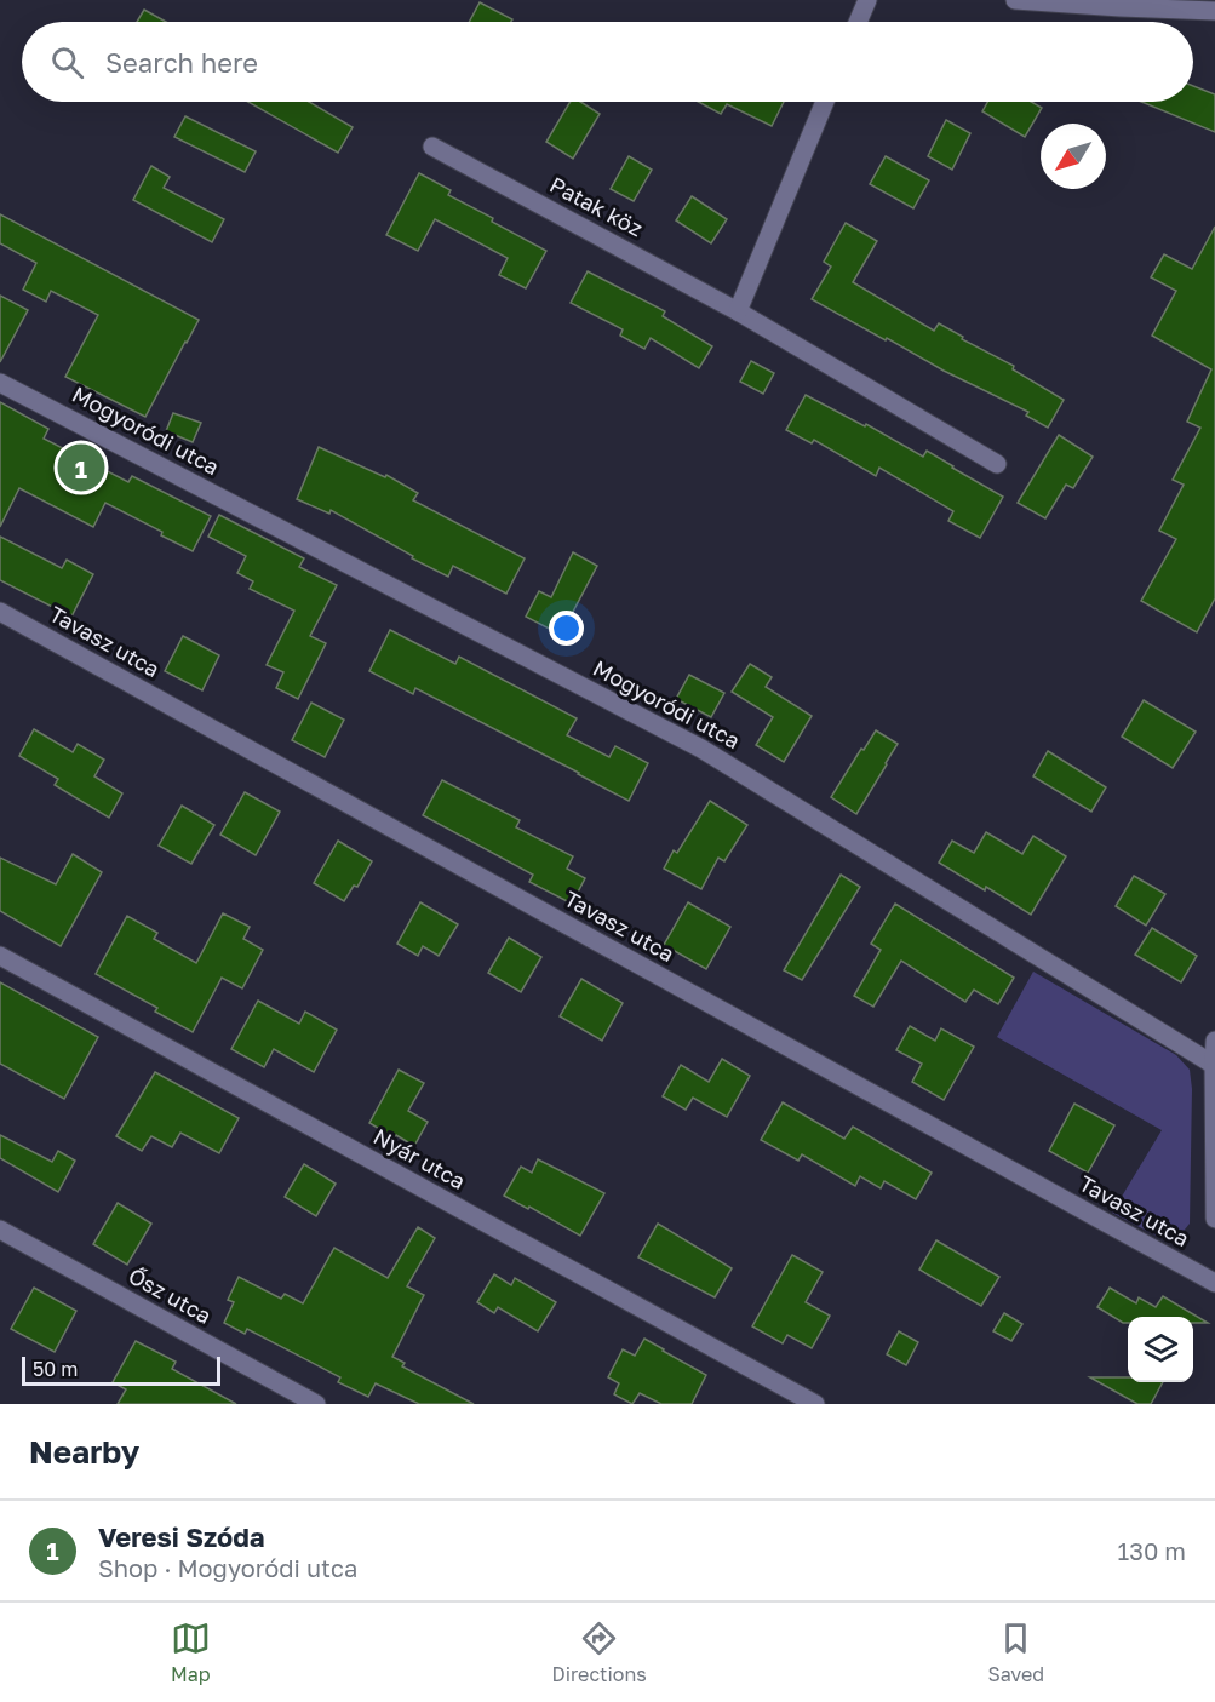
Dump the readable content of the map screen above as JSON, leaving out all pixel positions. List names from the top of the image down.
{
  "streets": {
    "street": [
      "Patak köz",
      "Mogyoródi utca",
      "Tavasz utca",
      "Nyár utca",
      "Ősz utca"
    ]
  },
  "scale_bar": "50 m",
  "north": "bottom left",
  "page": {
    "search": "Search here",
    "pins": "1",
    "scale": "50 m",
    "heading": "Nearby",
    "list": [
      {
        "mark": "1",
        "name": "Veresi Szóda",
        "note": "Shop · Mogyoródi utca",
        "value": "130 m"
      }
    ],
    "nav": ["Map", "Directions", "Saved"]
  }
}
